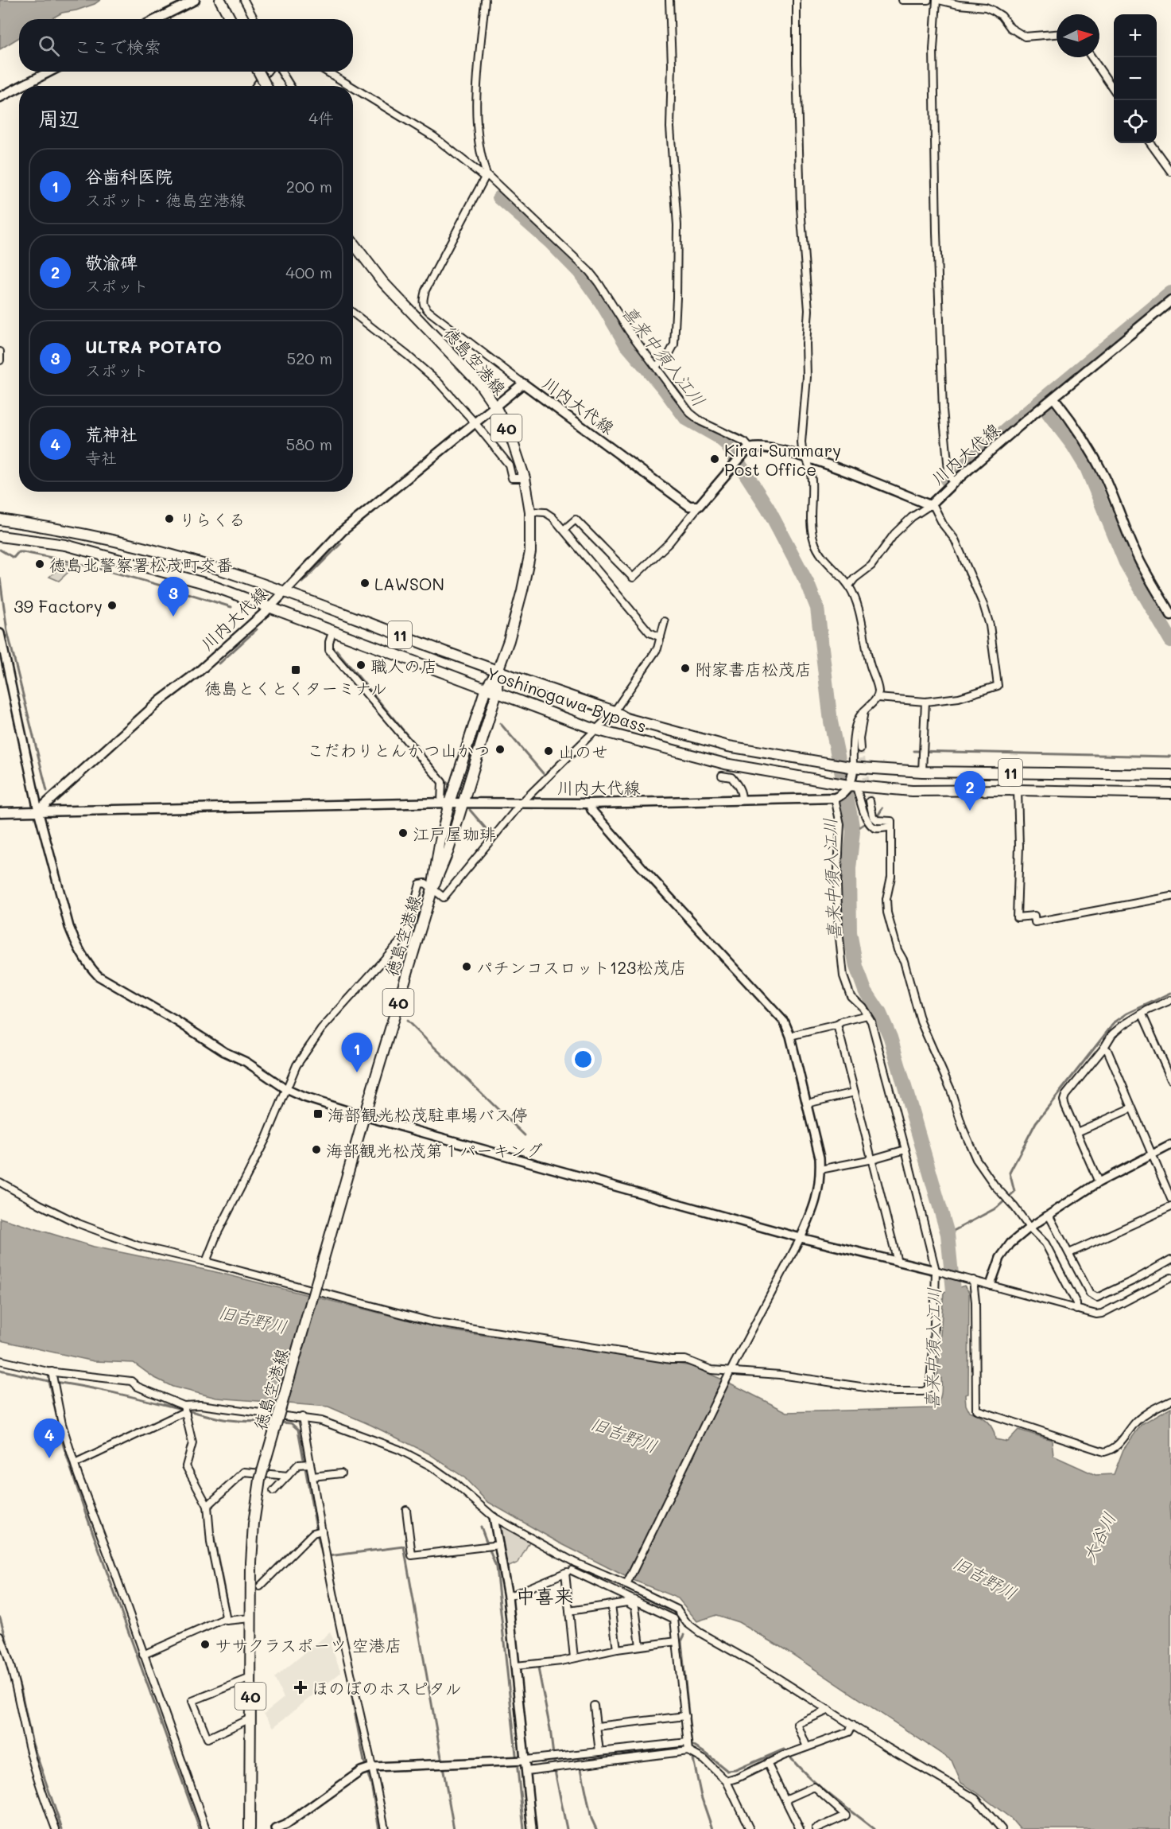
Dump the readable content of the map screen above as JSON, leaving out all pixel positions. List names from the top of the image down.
{
  "streets": {
    "main road": [
      "徳島空港線",
      "川内大代線",
      "40",
      "11",
      "Yoshinogawa Bypass"
    ]
  },
  "crossings": [
    ["徳島空港線", "川内大代線"],
    ["徳島空港線", "Yoshinogawa Bypass"],
    ["川内大代線", "Yoshinogawa Bypass"]
  ],
  "districts": ["中喜来"],
  "water": ["喜来中須入江川", "旧吉野川", "大谷川"],
  "places": {
    "other": [
      "Kirai Summary Post Office",
      "りらくる",
      "徳島北警察署松茂町交番",
      "LAWSON",
      "39 Factory",
      "職人の店",
      "附家書店松茂店",
      "こだわりとんかつ山かつ",
      "山のせ",
      "江戸屋珈琲",
      "パチンコスロット123松茂店",
      "海部観光松茂第１パーキング",
      "ササクラスポーツ 空港店"
    ],
    "transit": ["徳島とくとくターミナル", "海部観光松茂駐車場バス停"],
    "health": ["ほのぼのホスピタル"]
  },
  "north": "right",
  "page": {
    "map_buttons": ["+", "−"],
    "search": "ここで検索",
    "heading": ["周辺", "4件"],
    "list": [
      {
        "mark": "1",
        "name": "谷歯科医院",
        "note": "スポット · 徳島空港線",
        "value": "200 m"
      },
      {
        "mark": "2",
        "name": "敬渝碑",
        "note": "スポット",
        "value": "400 m"
      },
      {
        "mark": "3",
        "name": "ULTRA POTATO",
        "note": "スポット",
        "value": "520 m"
      },
      {
        "mark": "4",
        "name": "荒神社",
        "note": "寺社",
        "value": "580 m"
      }
    ],
    "pins": [
      "3",
      "2",
      "1",
      "4"
    ]
  }
}
